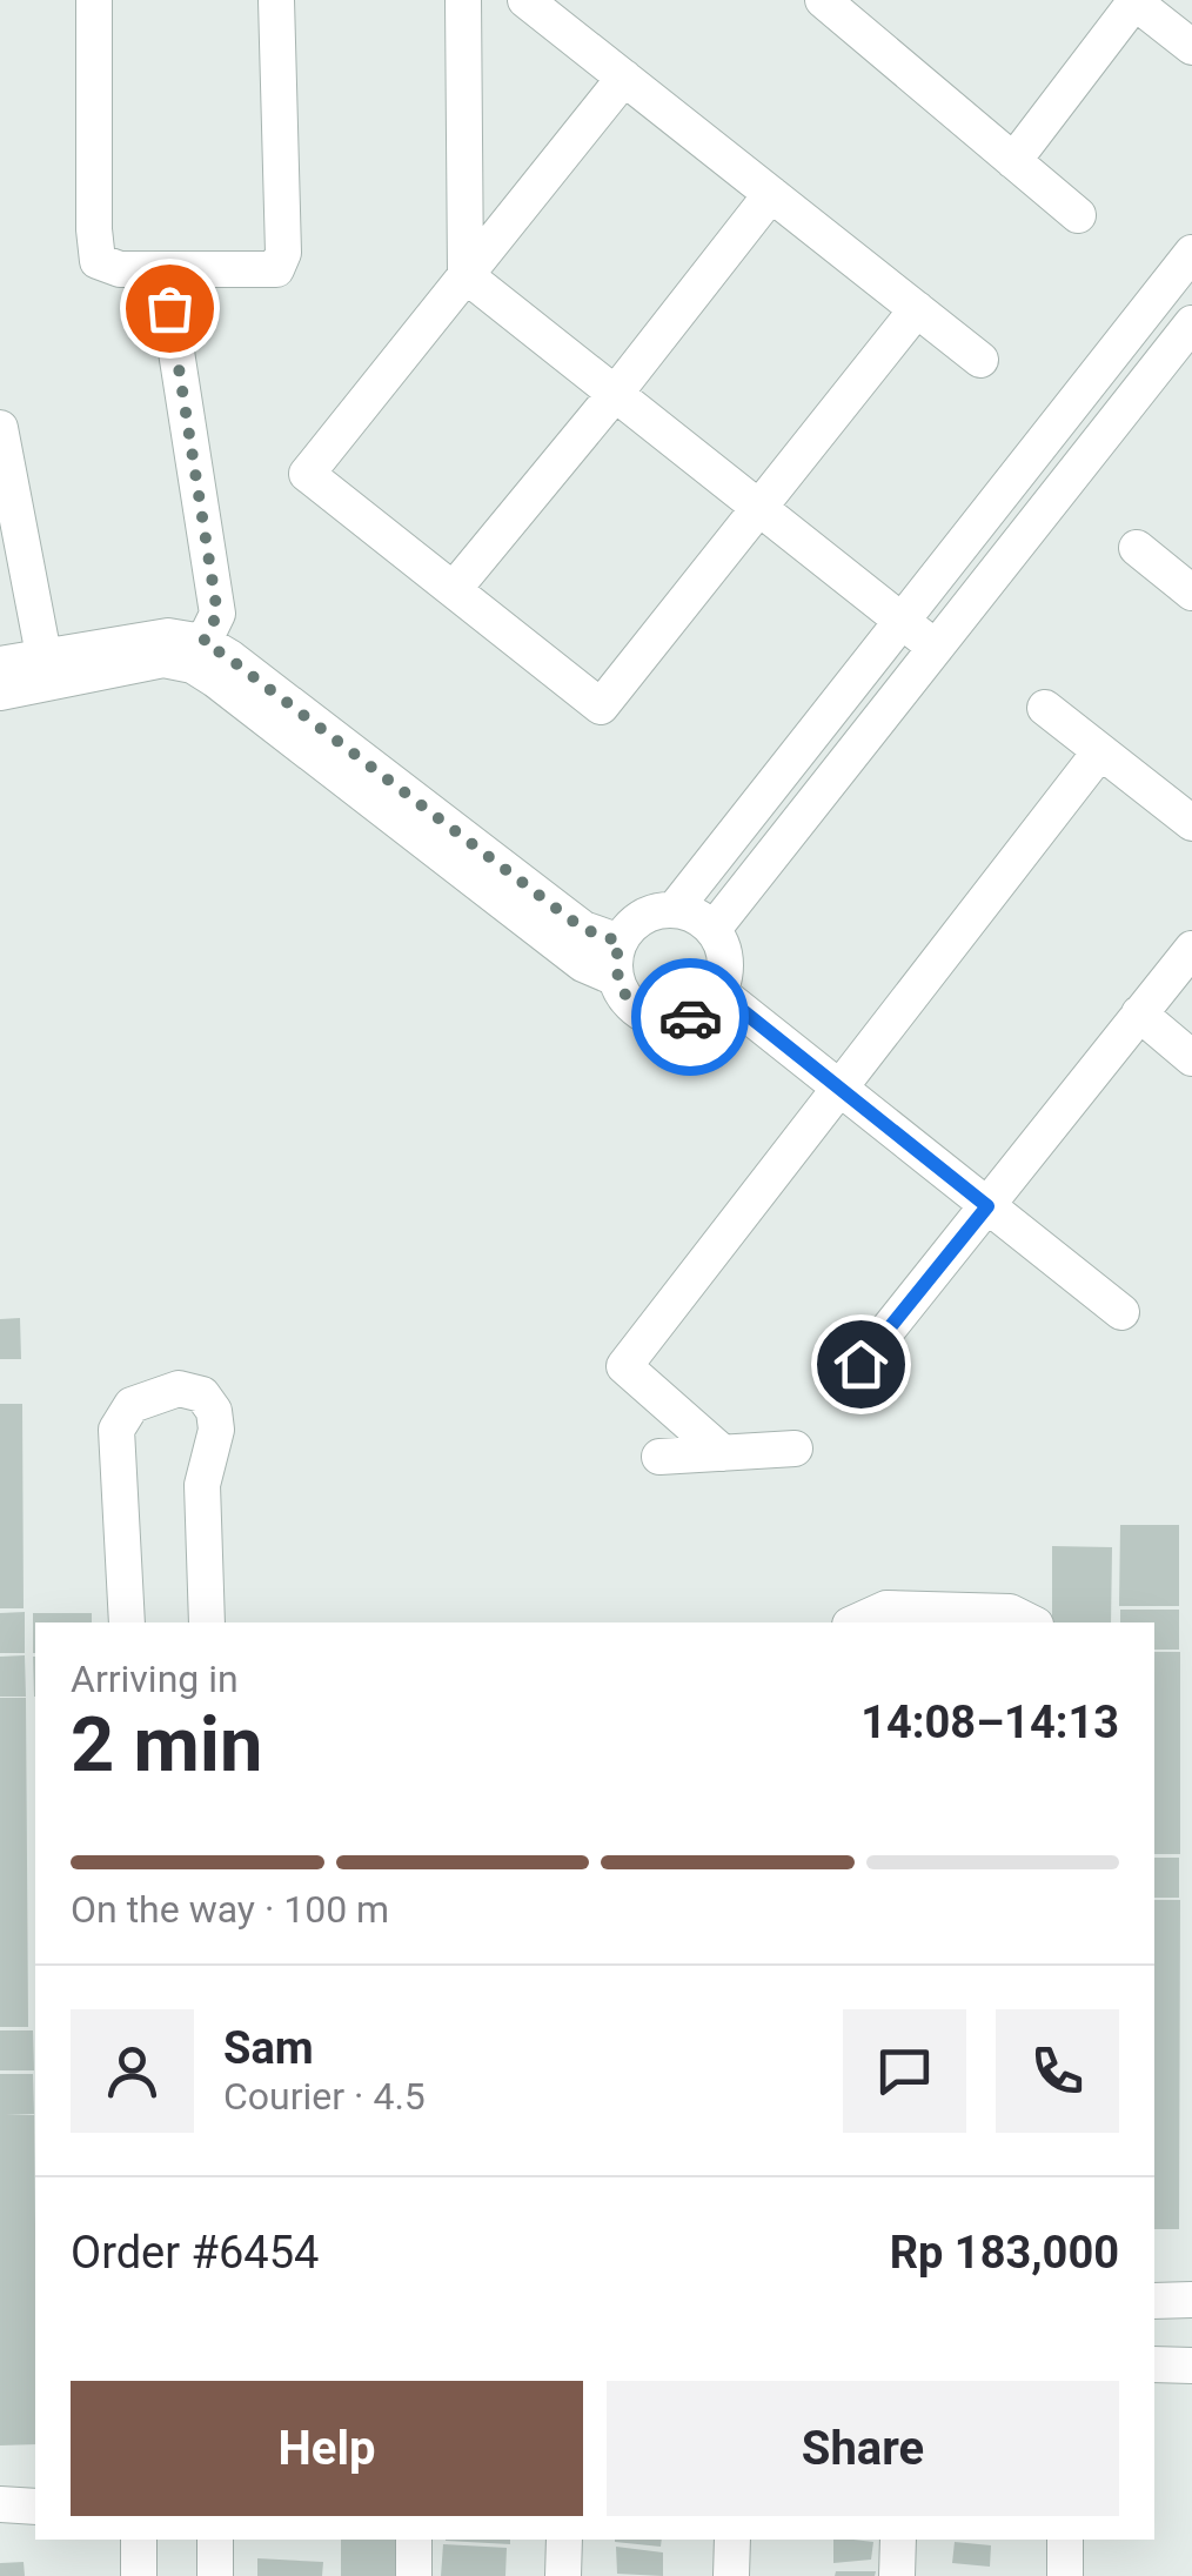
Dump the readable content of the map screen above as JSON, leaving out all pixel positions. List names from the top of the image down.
{
  "page": {
    "heading": ["2 min", "Arriving in", "14:08–14:13"],
    "panel": [
      "Sam",
      "Courier · 4.5",
      "Order #6454",
      "Rp 183,000"
    ],
    "bar": "On the way · 100 m",
    "buttons": ["Help", "Share"]
  }
}
